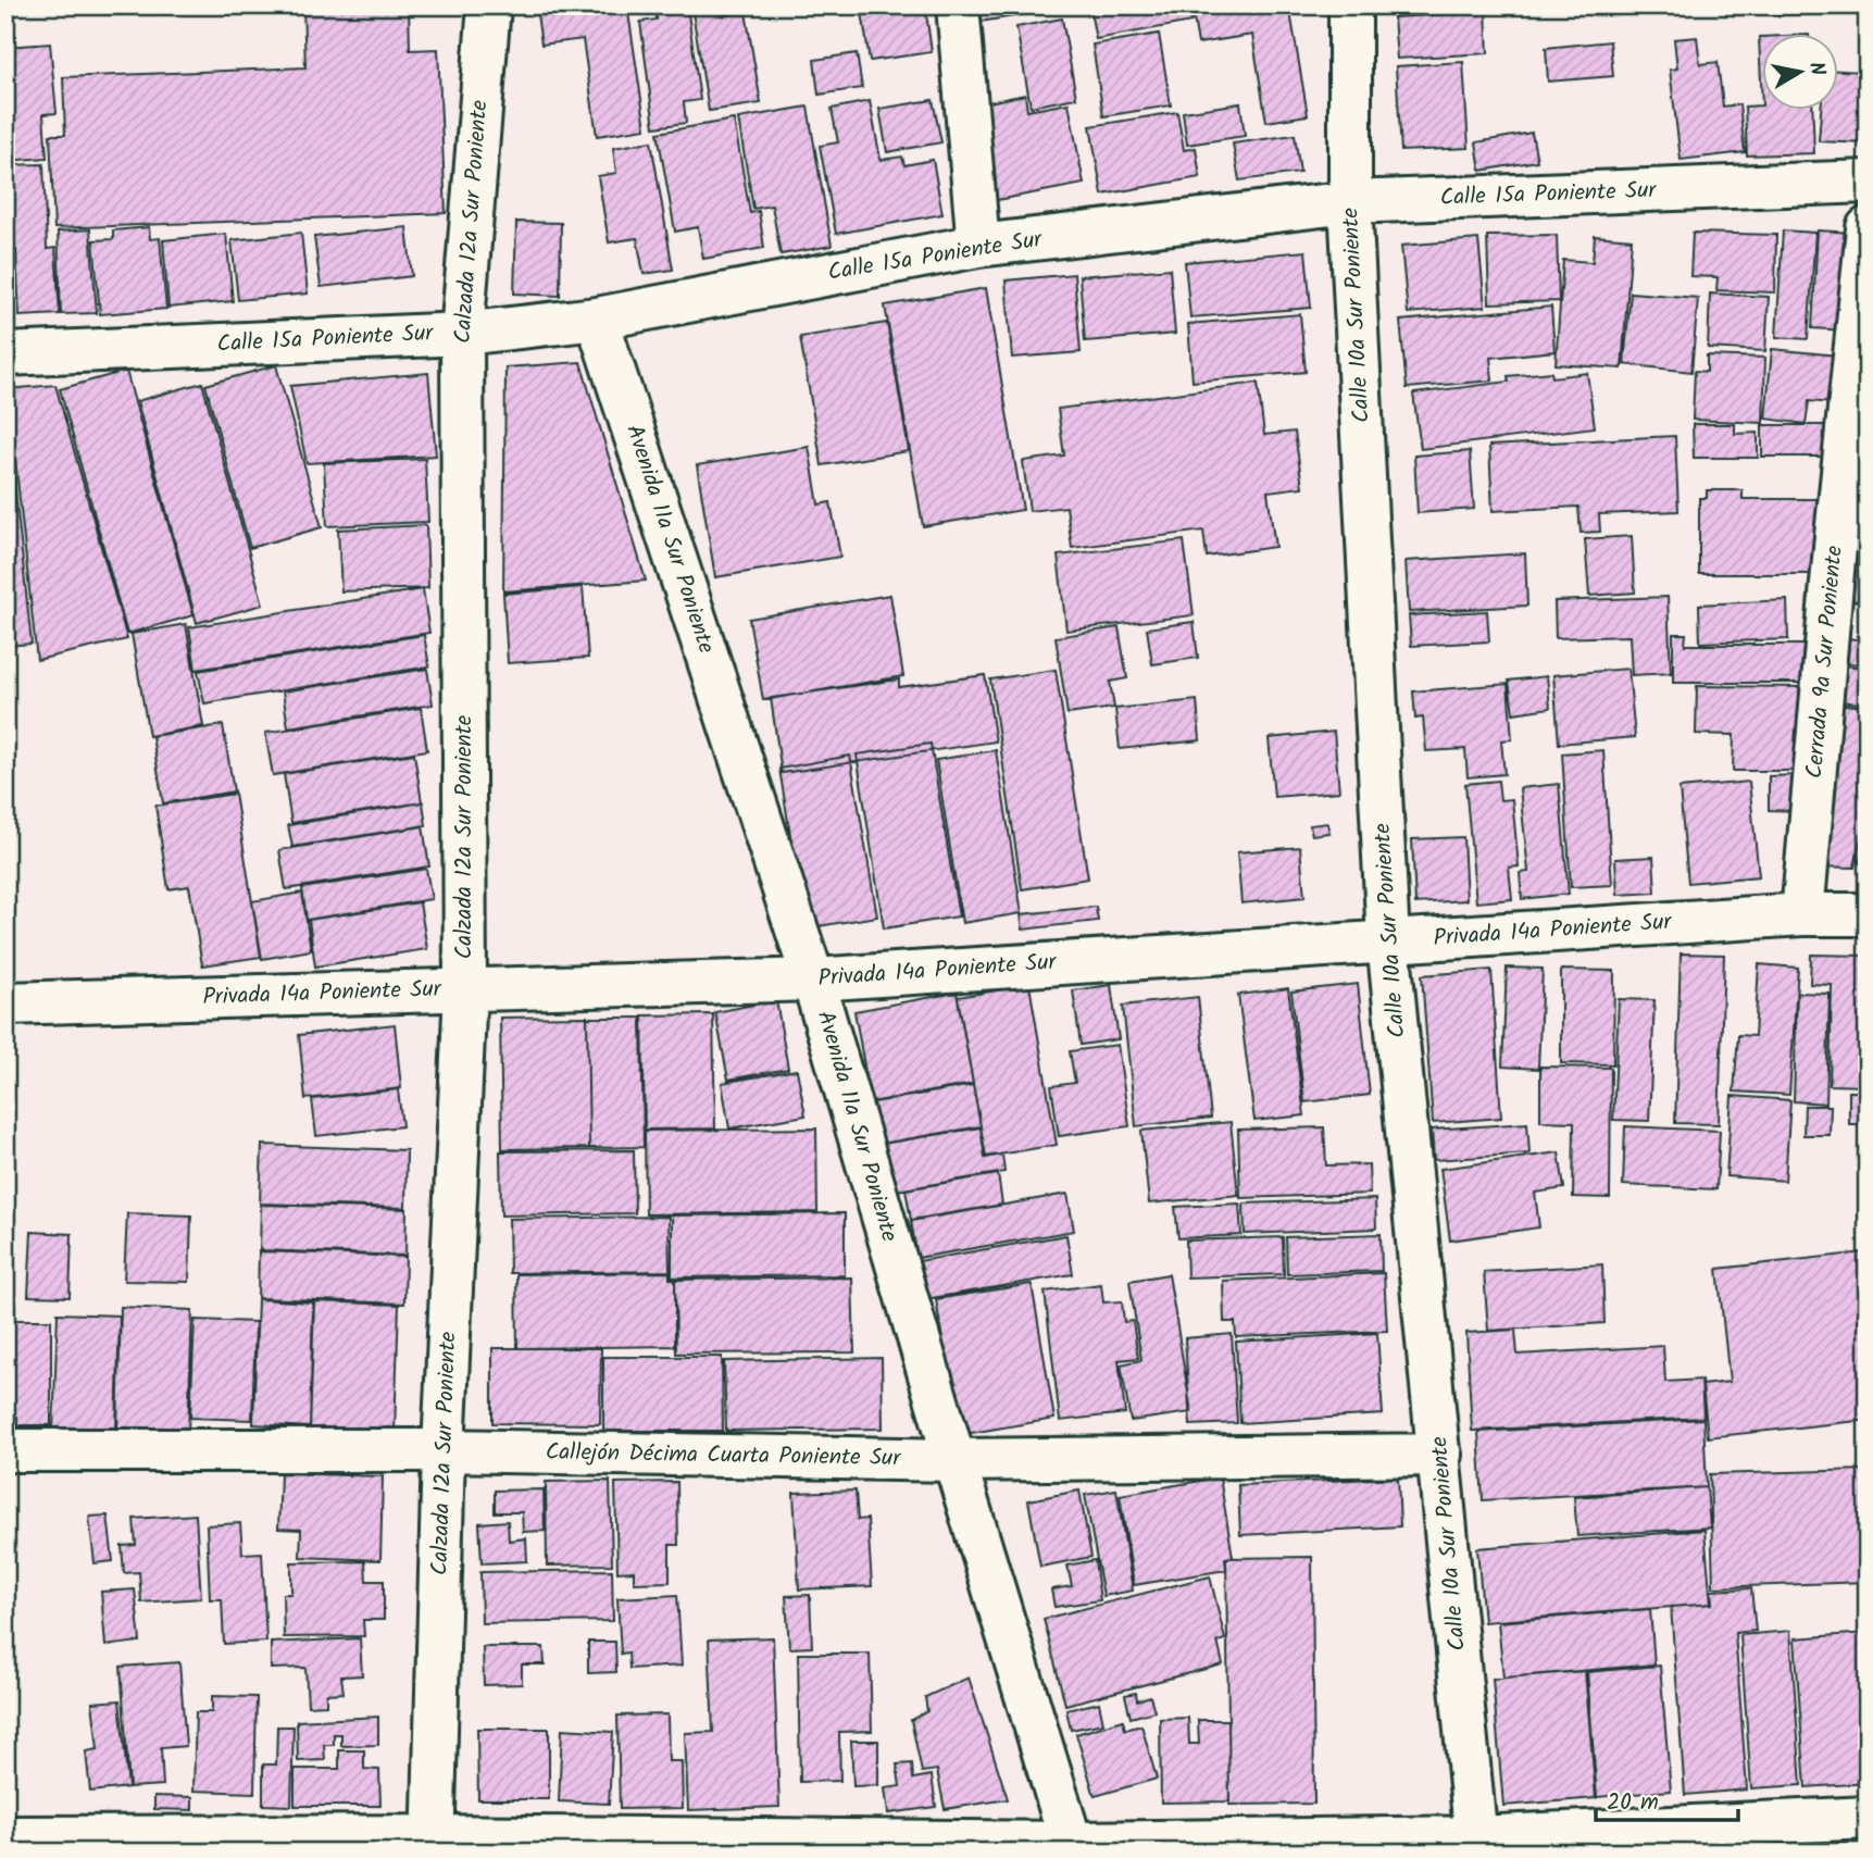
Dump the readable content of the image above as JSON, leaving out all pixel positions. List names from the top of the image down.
{
  "streets": {
    "street": [
      "Calle 15a Poniente Sur",
      "Calzada 12a Sur Poniente",
      "Calle 10a Sur Poniente",
      "Avenida 11a Sur Poniente",
      "Cerrada 9a Sur Poniente",
      "Privada 14a Poniente Sur",
      "Callejón Décima Cuarta Poniente Sur"
    ]
  },
  "crossings": [
    ["Calle 15a Poniente Sur", "Calzada 12a Sur Poniente"],
    ["Calle 15a Poniente Sur", "Calle 10a Sur Poniente"],
    ["Calle 15a Poniente Sur", "Avenida 11a Sur Poniente"],
    ["Calzada 12a Sur Poniente", "Privada 14a Poniente Sur"],
    ["Calzada 12a Sur Poniente", "Callejón Décima Cuarta Poniente Sur"],
    ["Calle 10a Sur Poniente", "Privada 14a Poniente Sur"],
    ["Calle 10a Sur Poniente", "Callejón Décima Cuarta Poniente Sur"],
    ["Avenida 11a Sur Poniente", "Privada 14a Poniente Sur"],
    ["Avenida 11a Sur Poniente", "Callejón Décima Cuarta Poniente Sur"],
    ["Cerrada 9a Sur Poniente", "Privada 14a Poniente Sur"]
  ],
  "scale_bar": "20 m",
  "north": "right"
}
